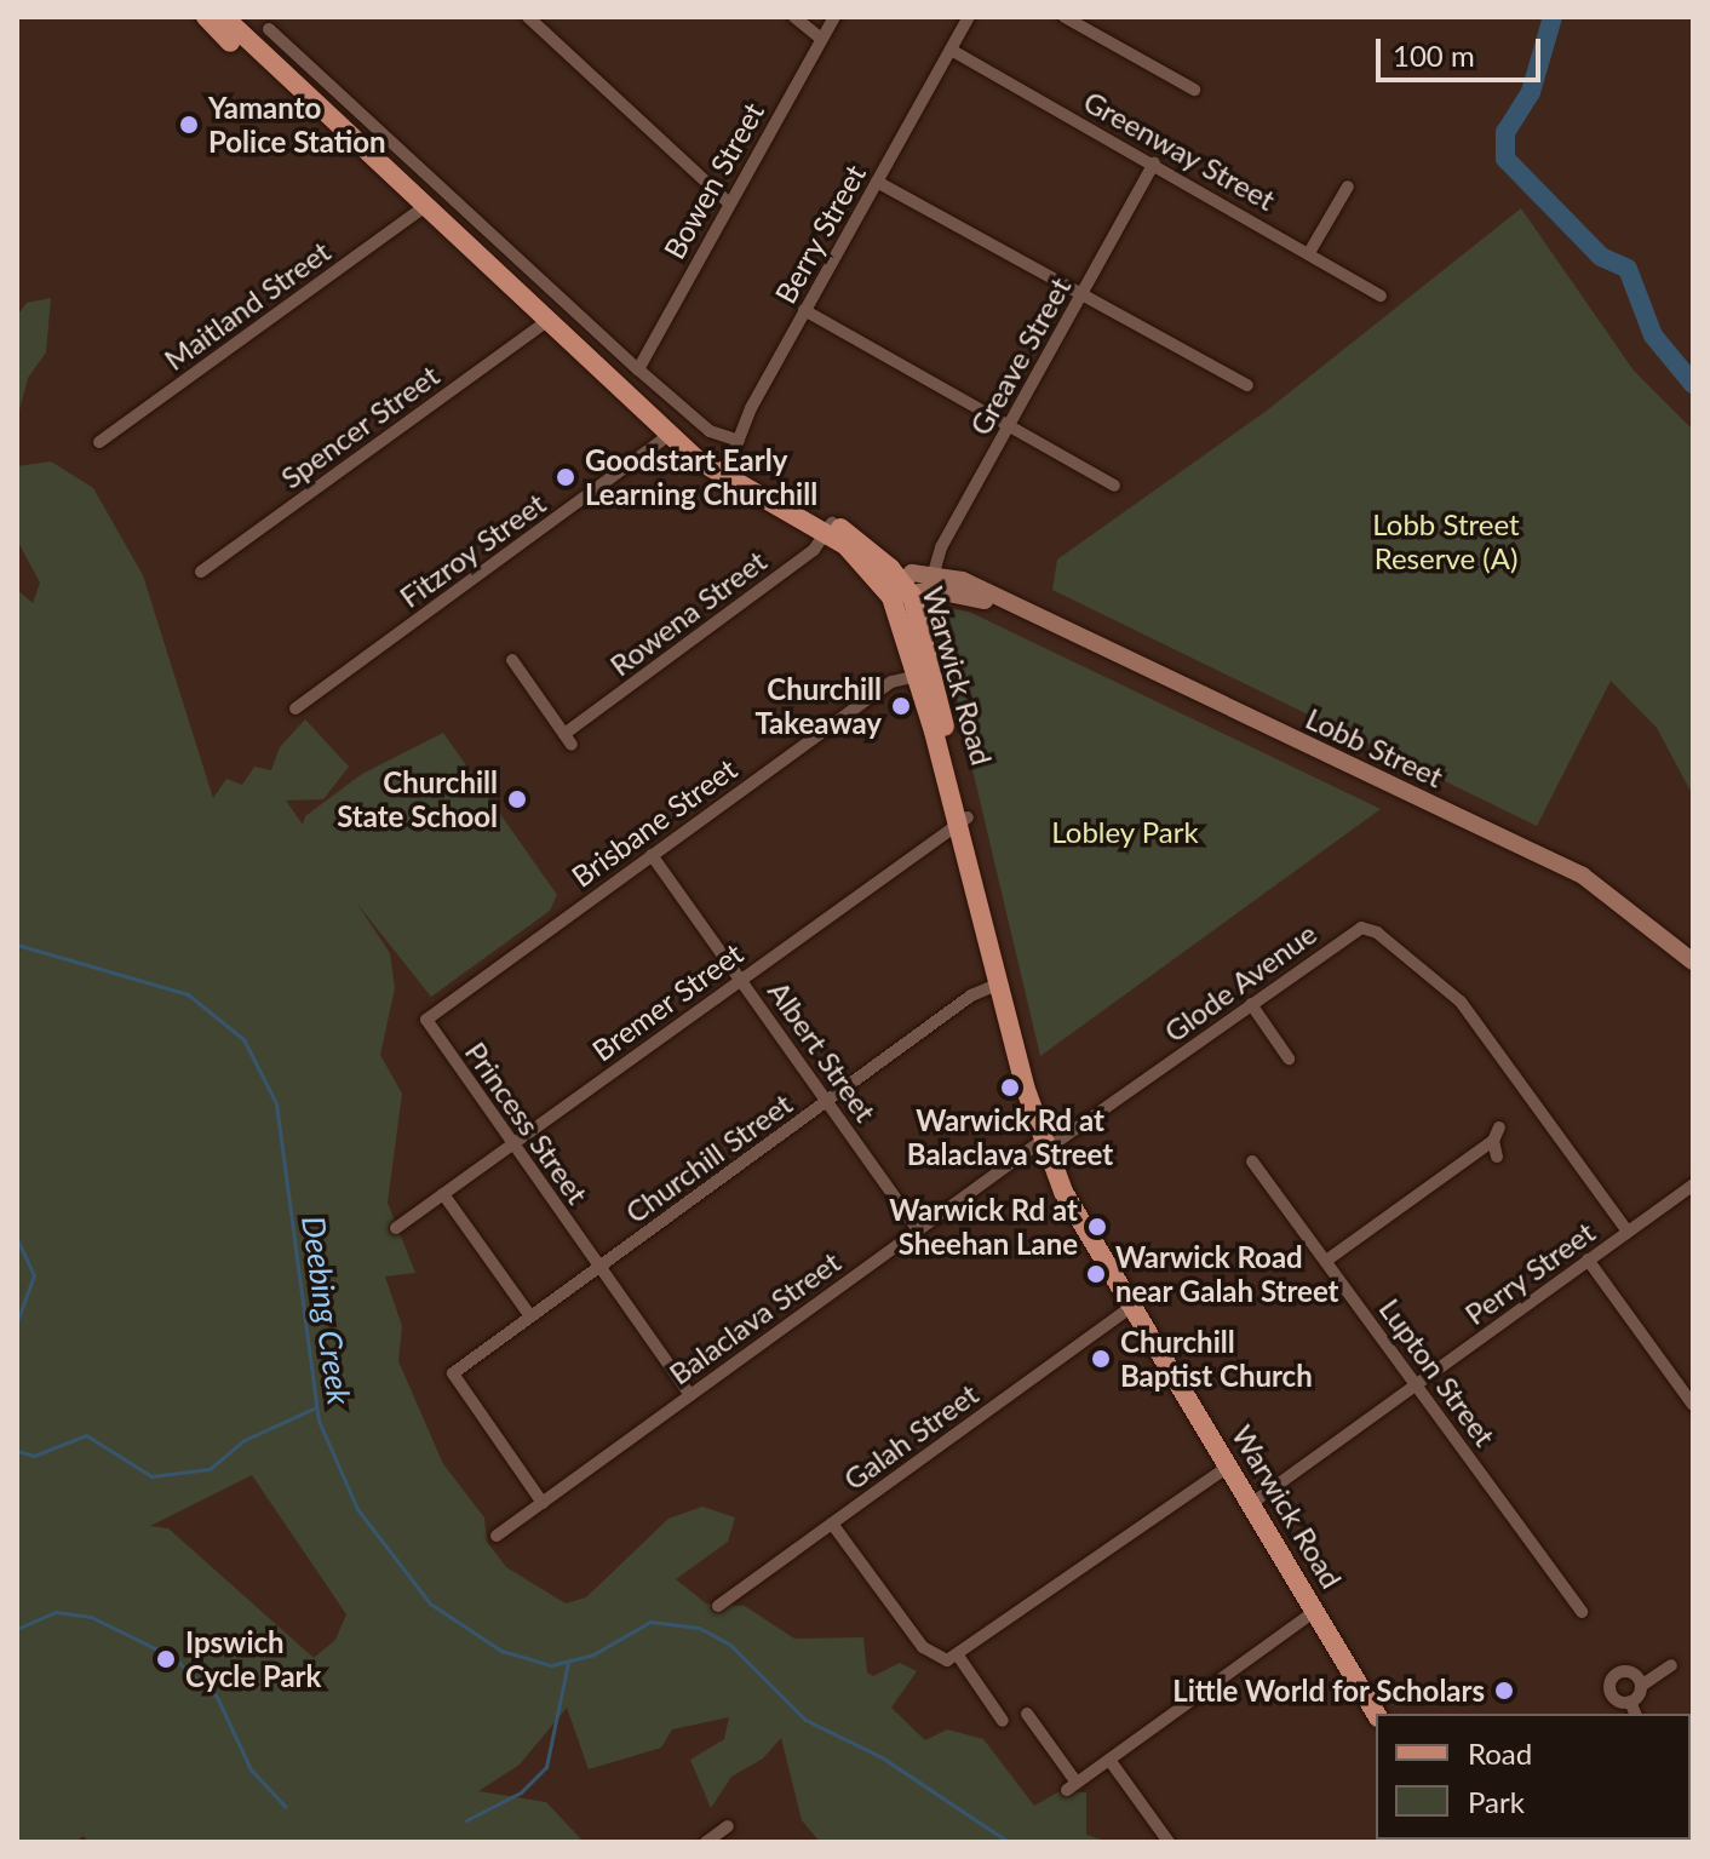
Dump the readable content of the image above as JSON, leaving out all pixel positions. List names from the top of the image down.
{
  "streets": {
    "main road": ["Warwick Road", "Lobb Street"],
    "street": [
      "Greenway Street",
      "Bowen Street",
      "Berry Street",
      "Maitland Street",
      "Greave Street",
      "Spencer Street",
      "Fitzroy Street",
      "Rowena Street",
      "Brisbane Street",
      "Glode Avenue",
      "Bremer Street",
      "Albert Street",
      "Princess Street",
      "Churchill Street",
      "Perry Street",
      "Balaclava Street",
      "Lupton Street",
      "Galah Street"
    ]
  },
  "crossings": [
    ["Greenway Street", "Berry Street"],
    ["Greenway Street", "Greave Street"],
    ["Berry Street", "Warwick Road"],
    ["Maitland Street", "Warwick Road"],
    ["Greave Street", "Lobb Street"],
    ["Spencer Street", "Warwick Road"],
    ["Fitzroy Street", "Warwick Road"],
    ["Rowena Street", "Warwick Road"],
    ["Warwick Road", "Lobb Street"],
    ["Warwick Road", "Brisbane Street"],
    ["Warwick Road", "Glode Avenue"],
    ["Warwick Road", "Bremer Street"],
    ["Warwick Road", "Churchill Street"],
    ["Warwick Road", "Perry Street"],
    ["Warwick Road", "Balaclava Street"],
    ["Warwick Road", "Galah Street"],
    ["Brisbane Street", "Albert Street"],
    ["Brisbane Street", "Princess Street"],
    ["Glode Avenue", "Perry Street"],
    ["Glode Avenue", "Balaclava Street"],
    ["Bremer Street", "Albert Street"],
    ["Bremer Street", "Princess Street"],
    ["Albert Street", "Churchill Street"],
    ["Albert Street", "Balaclava Street"],
    ["Princess Street", "Churchill Street"],
    ["Princess Street", "Balaclava Street"],
    ["Churchill Street", "Balaclava Street"],
    ["Perry Street", "Lupton Street"]
  ],
  "water": ["Deebing Creek"],
  "parks": ["Lobb Street Reserve (A)", "Lobley Park"],
  "places": [
    "Yamanto Police Station",
    "Goodstart Early Learning Churchill",
    "Churchill Takeaway",
    "Churchill State School",
    "Warwick Rd at Balaclava Street",
    "Warwick Rd at Sheehan Lane",
    "Warwick Road near Galah Street",
    "Churchill Baptist Church",
    "Ipswich Cycle Park",
    "Little World for Scholars"
  ],
  "legend": ["Road", "Park"],
  "scale_bar": "100 m"
}
